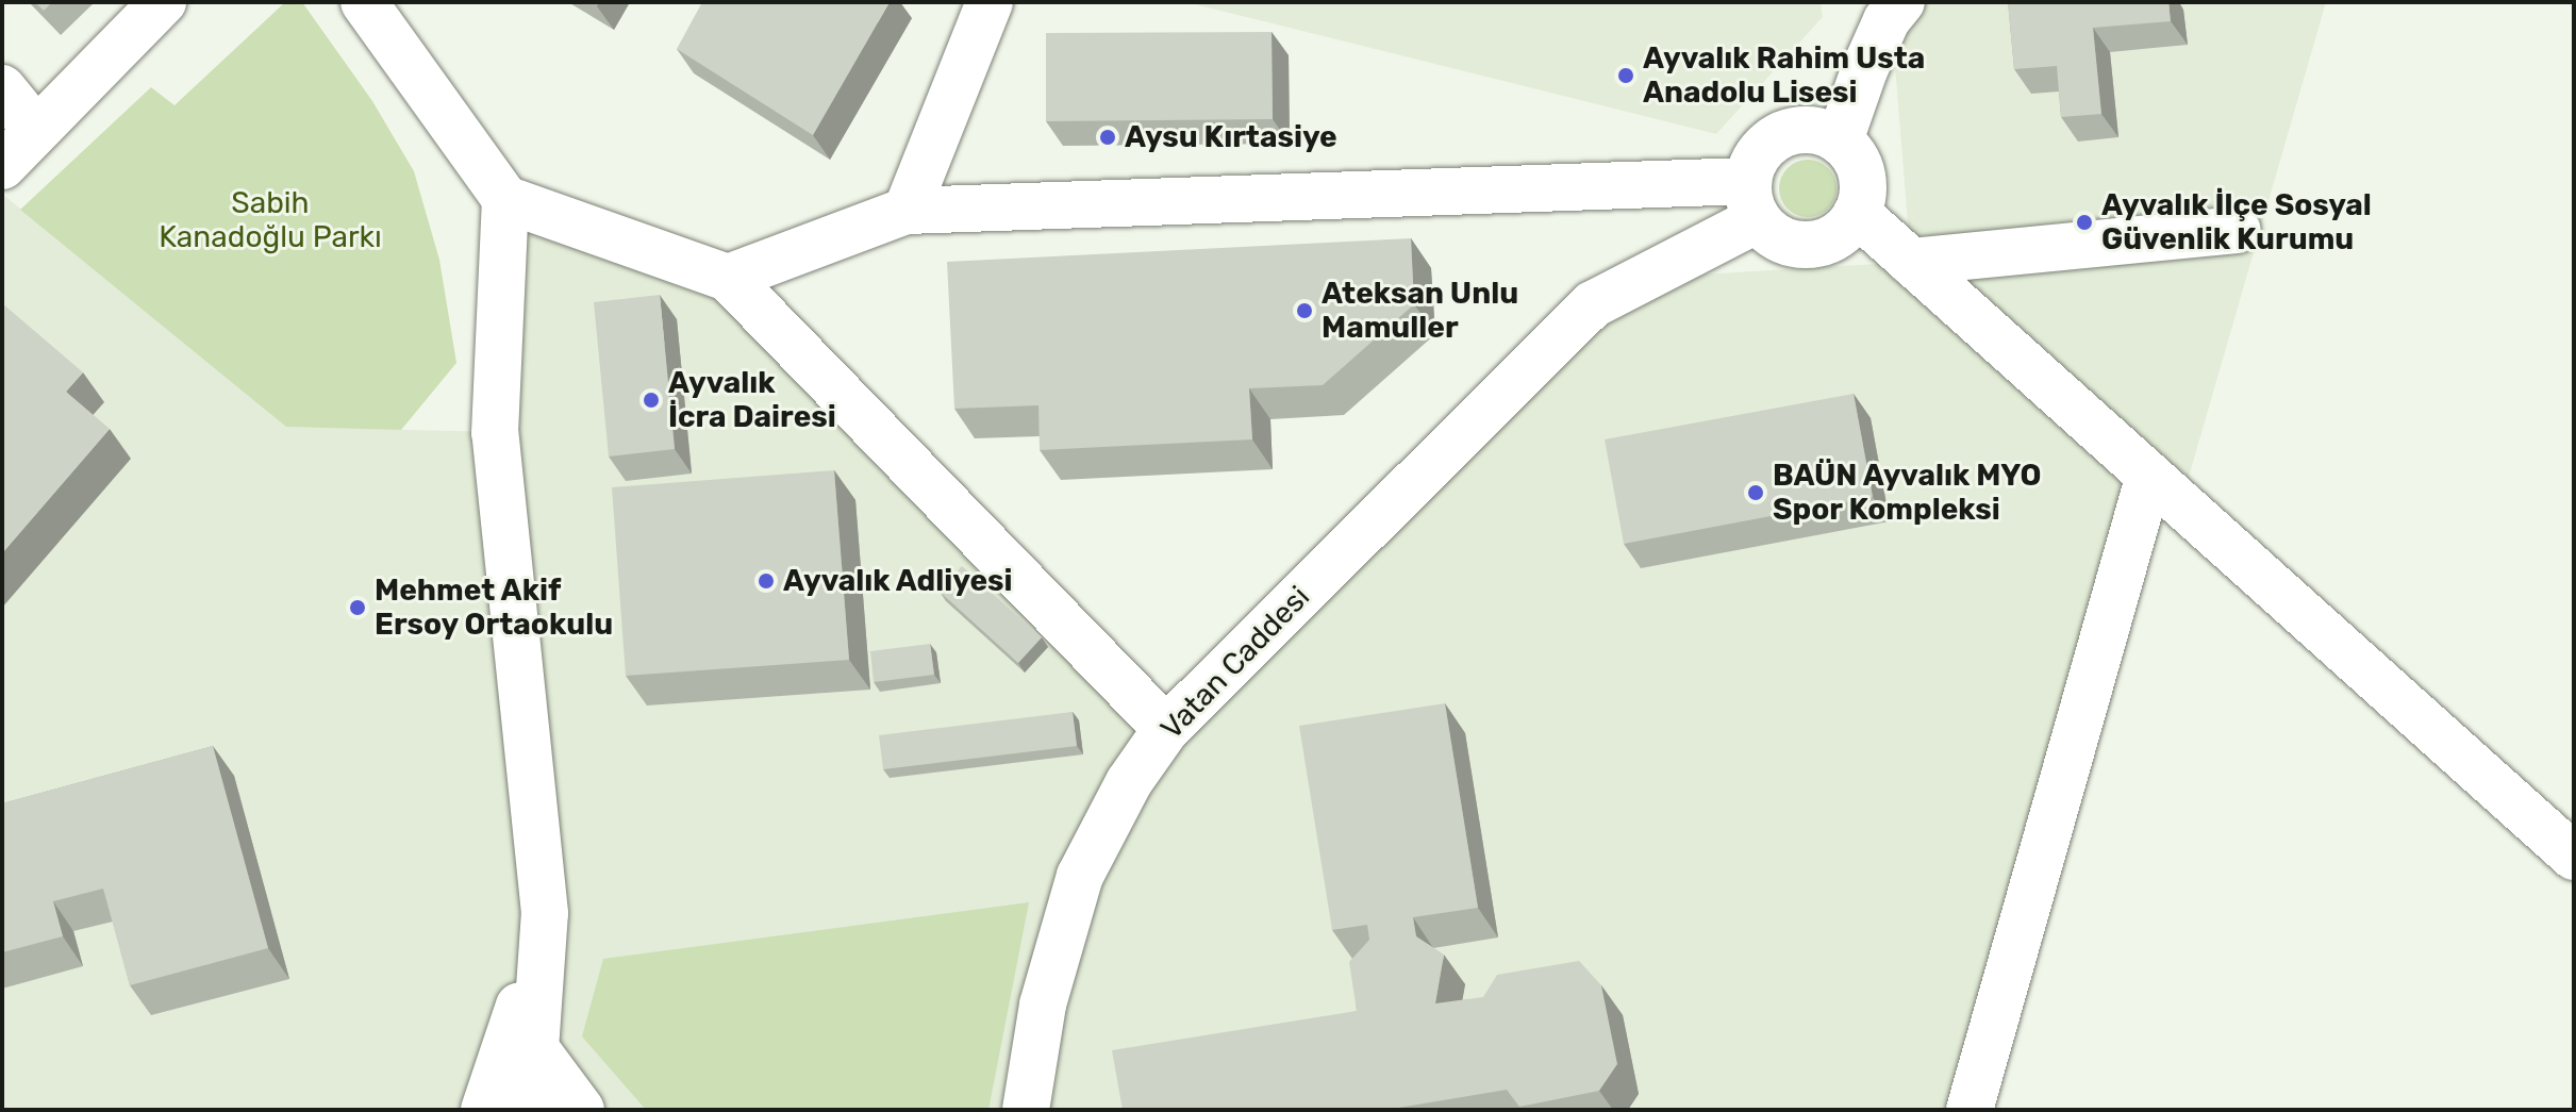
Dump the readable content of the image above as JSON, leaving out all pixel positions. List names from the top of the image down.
{
  "streets": {
    "main road": ["Vatan Caddesi"]
  },
  "parks": ["Sabih Kanadoğlu Parkı"],
  "places": [
    "Ayvalık Rahim Usta Anadolu Lisesi",
    "Aysu Kırtasiye",
    "Ayvalık İlçe Sosyal Güvenlik Kurumu",
    "Ateksan Unlu Mamuller",
    "Ayvalık İcra Dairesi",
    "BAÜN Ayvalık MYO Spor Kompleksi",
    "Ayvalık Adliyesi",
    "Mehmet Akif Ersoy Ortaokulu"
  ]
}
